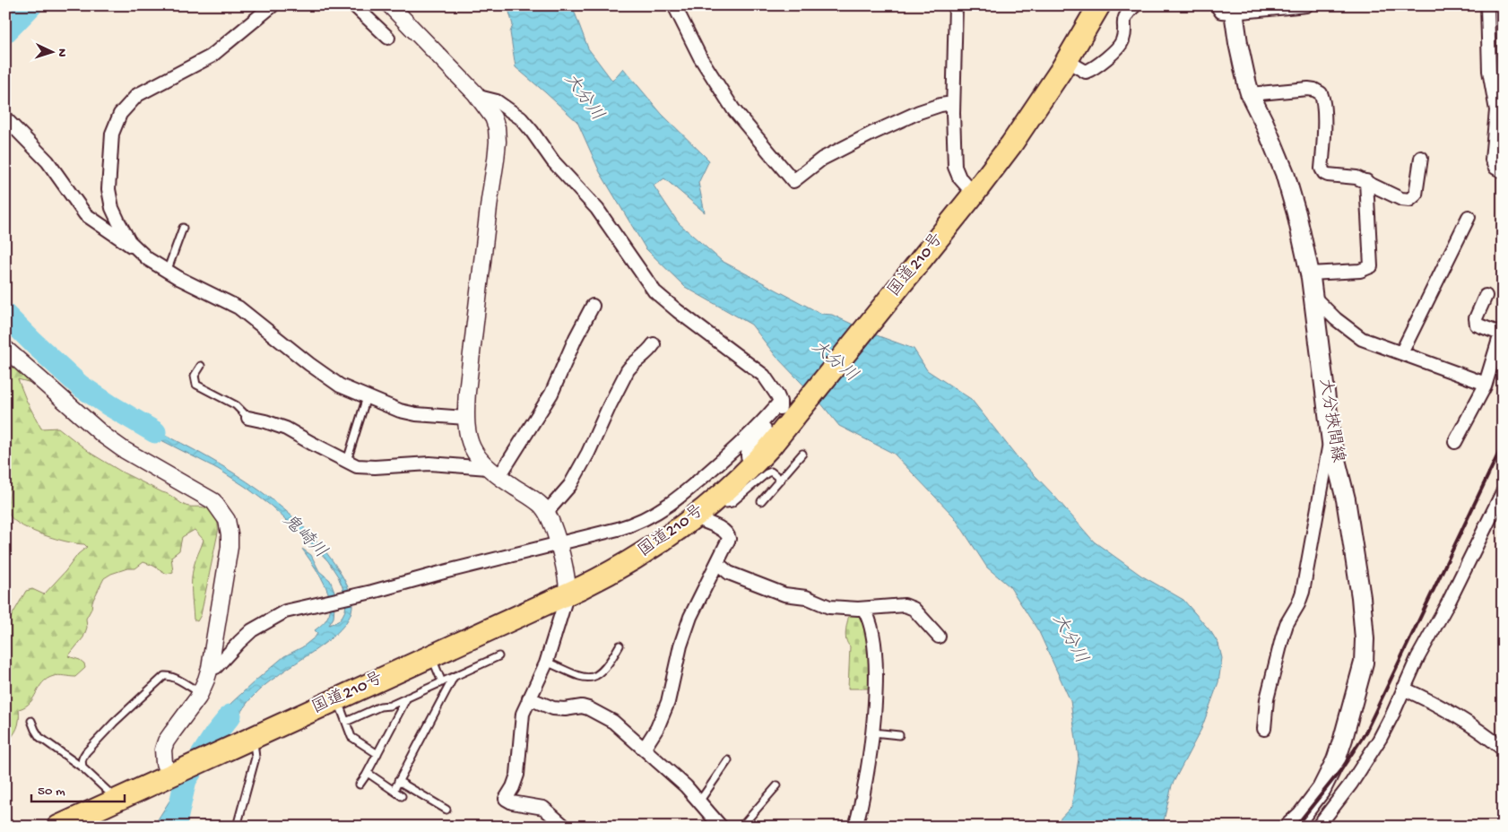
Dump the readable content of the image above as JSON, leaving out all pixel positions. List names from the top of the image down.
{
  "streets": {
    "highway": ["国道210号"],
    "main road": ["大分挾間線"]
  },
  "water": ["大分川", "鬼崎川"],
  "scale_bar": "50 m",
  "north": "right"
}
